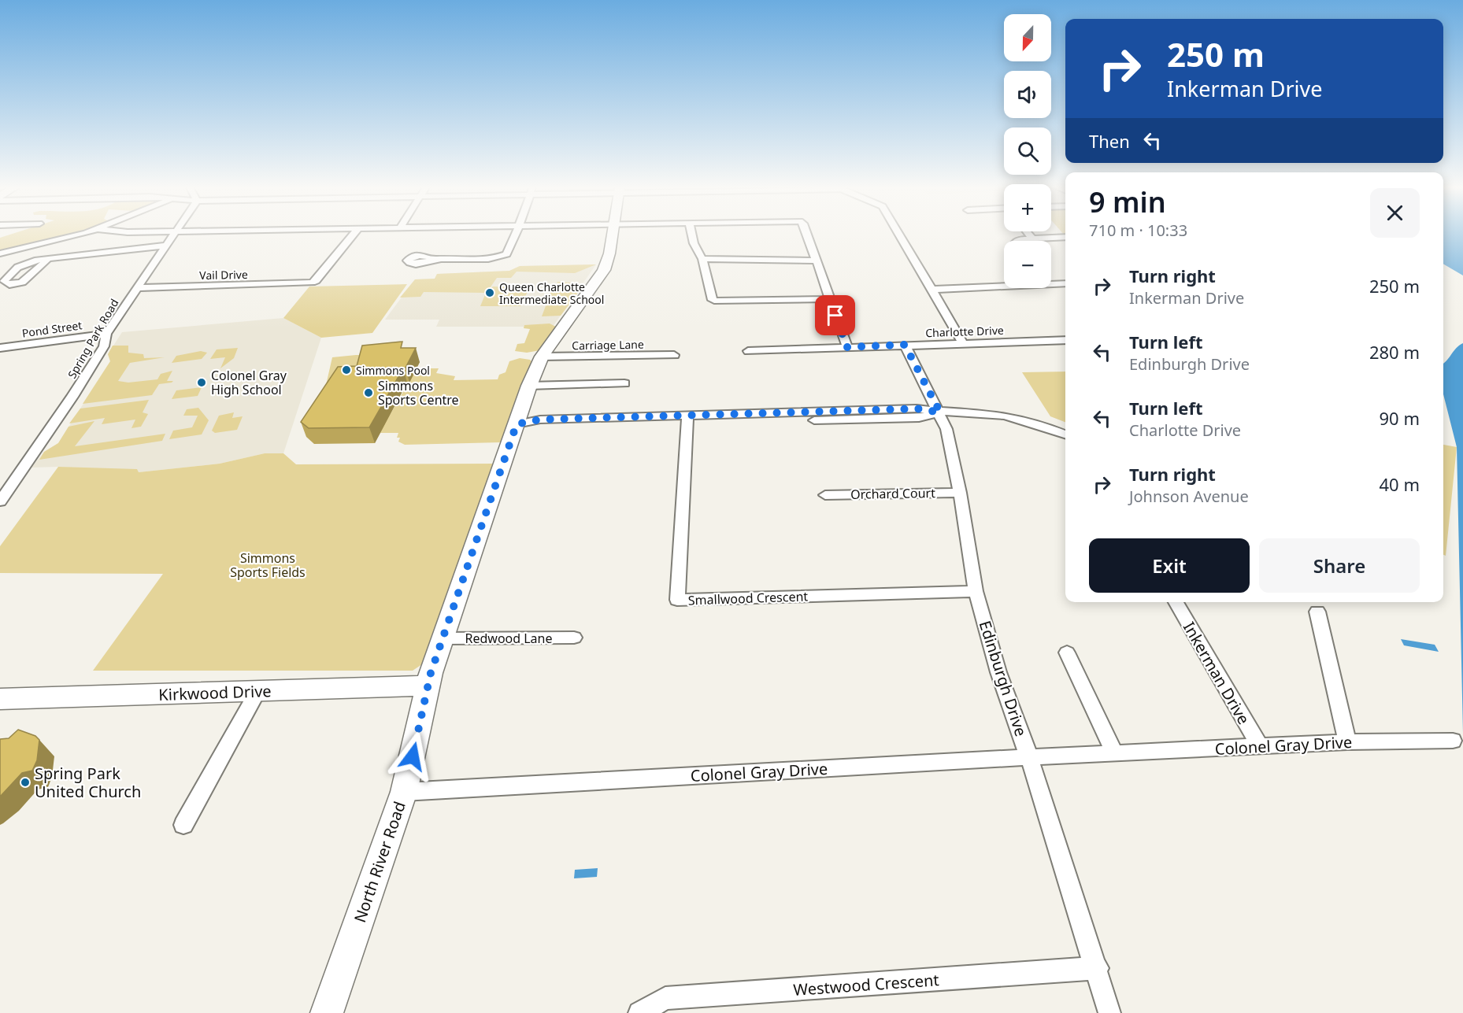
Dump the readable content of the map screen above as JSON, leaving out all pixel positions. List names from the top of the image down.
{
  "streets": {
    "main road": ["Kirkwood Drive", "North River Road"],
    "street": [
      "Vail Drive",
      "Pond Street",
      "Charlotte Drive",
      "Spring Park Road",
      "Carriage Lane",
      "Orchard Court",
      "Smallwood Crescent",
      "Redwood Lane",
      "Inkerman Drive",
      "Edinburgh Drive",
      "Colonel Gray Drive",
      "Westwood Crescent"
    ]
  },
  "crossings": [
    ["Vail Drive", "Spring Park Road"],
    ["Pond Street", "Spring Park Road"],
    ["Charlotte Drive", "Edinburgh Drive"],
    ["Carriage Lane", "North River Road"],
    ["Orchard Court", "Edinburgh Drive"],
    ["Smallwood Crescent", "Edinburgh Drive"],
    ["Redwood Lane", "North River Road"],
    ["Inkerman Drive", "Colonel Gray Drive"],
    ["Edinburgh Drive", "Colonel Gray Drive"],
    ["Edinburgh Drive", "Westwood Crescent"],
    ["Kirkwood Drive", "North River Road"],
    ["Colonel Gray Drive", "North River Road"]
  ],
  "parks": ["Simmons Sports Fields"],
  "places": [
    "Queen Charlotte Intermediate School",
    "Simmons Pool",
    "Colonel Gray High School",
    "Simmons Sports Centre",
    "Spring Park United Church"
  ],
  "north": "bottom",
  "page": {
    "map_buttons": ["+", "−"],
    "turn": ["250 m", "Inkerman Drive"],
    "then": "Then",
    "heading": ["9 min", "710 m · 10:33"],
    "list": [
      {
        "name": "Turn right",
        "note": "Inkerman Drive",
        "value": "250 m"
      },
      {
        "name": "Turn left",
        "note": "Edinburgh Drive",
        "value": "280 m"
      },
      {
        "name": "Turn left",
        "note": "Charlotte Drive",
        "value": "90 m"
      },
      {
        "name": "Turn right",
        "note": "Johnson Avenue",
        "value": "40 m"
      }
    ],
    "buttons": ["Exit", "Share"]
  }
}
